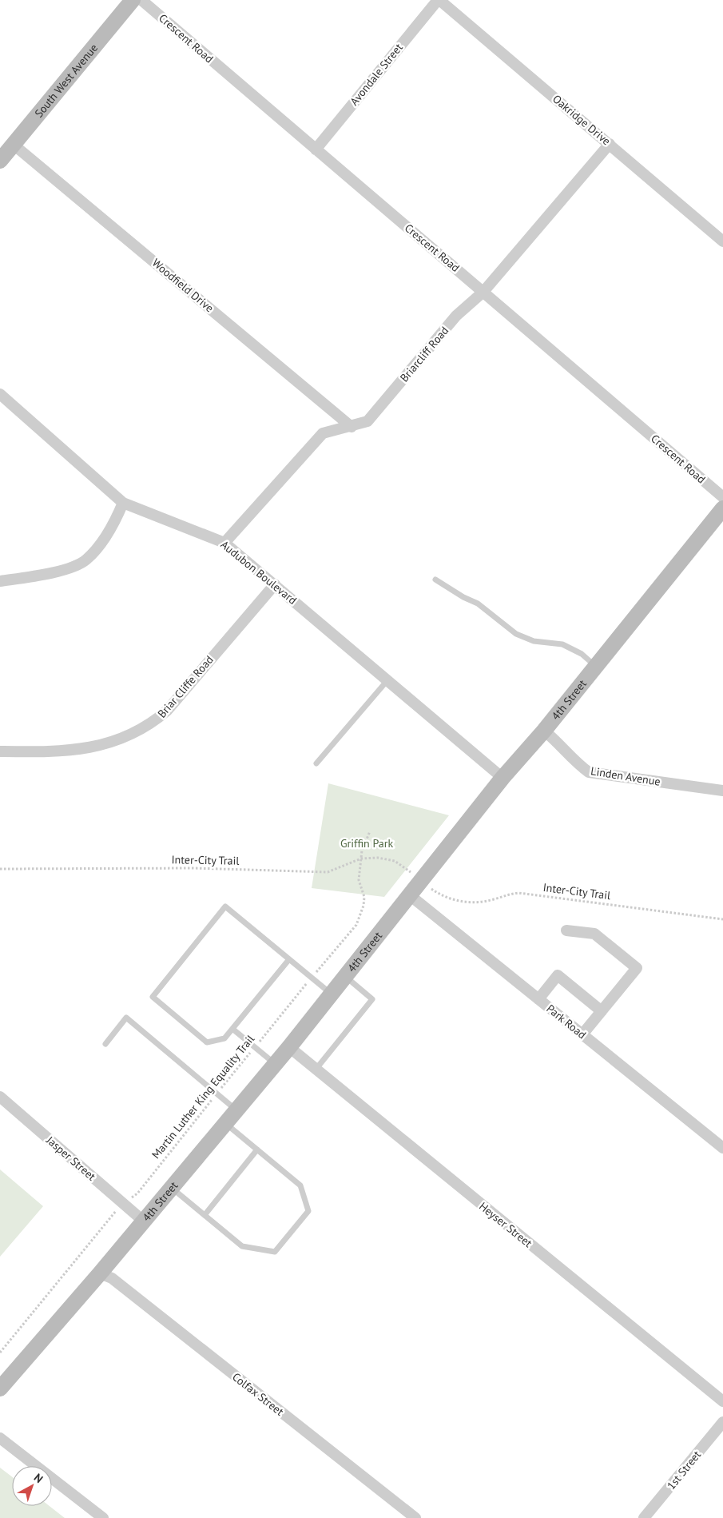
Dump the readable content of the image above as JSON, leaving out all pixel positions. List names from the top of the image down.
{
  "streets": {
    "street": [
      "Crescent Road",
      "Avondale Street",
      "South West Avenue",
      "Oakridge Drive",
      "Woodfield Drive",
      "Briarcliff Road",
      "Audubon Boulevard",
      "Briar Cliffe Road",
      "4th Street",
      "Linden Avenue",
      "Park Road",
      "Jasper Street",
      "Heyser Street",
      "Colfax Street",
      "1st Street"
    ],
    "path": ["Inter-City Trail", "Martin Luther King Equality Trail"]
  },
  "crossings": [
    ["Crescent Road", "Avondale Street"],
    ["Crescent Road", "Briarcliff Road"],
    ["Avondale Street", "Oakridge Drive"],
    ["South West Avenue", "Woodfield Drive"],
    ["Oakridge Drive", "Briarcliff Road"],
    ["Woodfield Drive", "Briarcliff Road"],
    ["Briarcliff Road", "Audubon Boulevard"],
    ["Audubon Boulevard", "Briar Cliffe Road"],
    ["Audubon Boulevard", "4th Street"],
    ["4th Street", "Linden Avenue"],
    ["4th Street", "Park Road"],
    ["4th Street", "Jasper Street"],
    ["4th Street", "Heyser Street"],
    ["4th Street", "Colfax Street"],
    ["Inter-City Trail", "Martin Luther King Equality Trail"],
    ["Martin Luther King Equality Trail", "Jasper Street"]
  ],
  "parks": ["Griffin Park"],
  "north": "top right"
}
